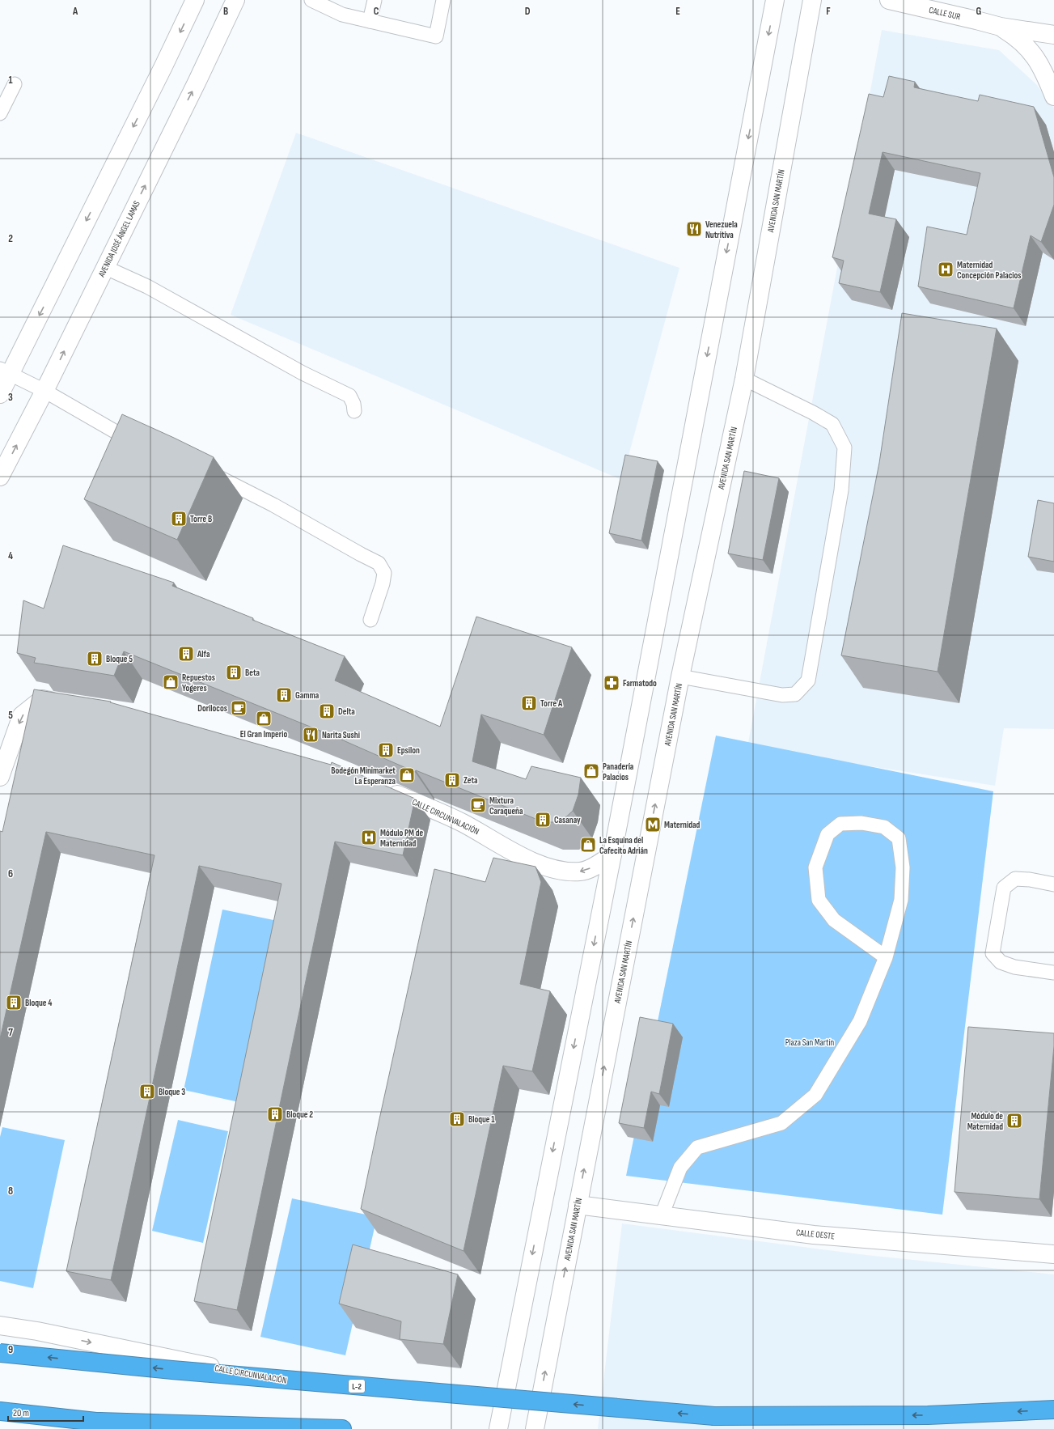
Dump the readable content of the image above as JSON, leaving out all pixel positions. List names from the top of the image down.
{
  "streets": {
    "highway": ["L-2"],
    "main road": [
      "CALLE SUR",
      "AVENIDA SAN MARTÍN",
      "AVENIDA JOSÉ ÁNGEL LAMAS",
      "CALLE CIRCUNVALACIÓN",
      "CALLE OESTE"
    ]
  },
  "crossings": [
    ["AVENIDA SAN MARTÍN", "CALLE OESTE"]
  ],
  "parks": ["Plaza San Martín"],
  "places": {
    "restaurant": ["Venezuela Nutritiva", "Narita Sushi"],
    "hospital": ["Maternidad Concepción Palacios", "Módulo PM de Maternidad"],
    "building": [
      "Torre B",
      "Alfa",
      "Bloque 5",
      "Beta",
      "Gamma",
      "Torre A",
      "Delta",
      "Epsilon",
      "Zeta",
      "Casanay",
      "Bloque 4",
      "Bloque 3",
      "Bloque 2",
      "Bloque 1",
      "Módulo de Maternidad"
    ],
    "shop": [
      "Repuestos Yogeres",
      "El Gran Imperio",
      "Panadería Palacios",
      "Bodegón Minimarket La Esperanza",
      "La Esquina del Cafecito Adrián"
    ],
    "pharmacy": ["Farmatodo"],
    "cafe": ["Dorilocos", "Mixtura Caraqueña"],
    "metro station": ["Maternidad"]
  },
  "scale_bar": "20 m",
  "grid": {
    "columns": [
      "A",
      "B",
      "C",
      "D",
      "E",
      "F",
      "G"
    ],
    "rows": [
      "1",
      "2",
      "3",
      "4",
      "5",
      "6",
      "7",
      "8",
      "9"
    ]
  }
}
